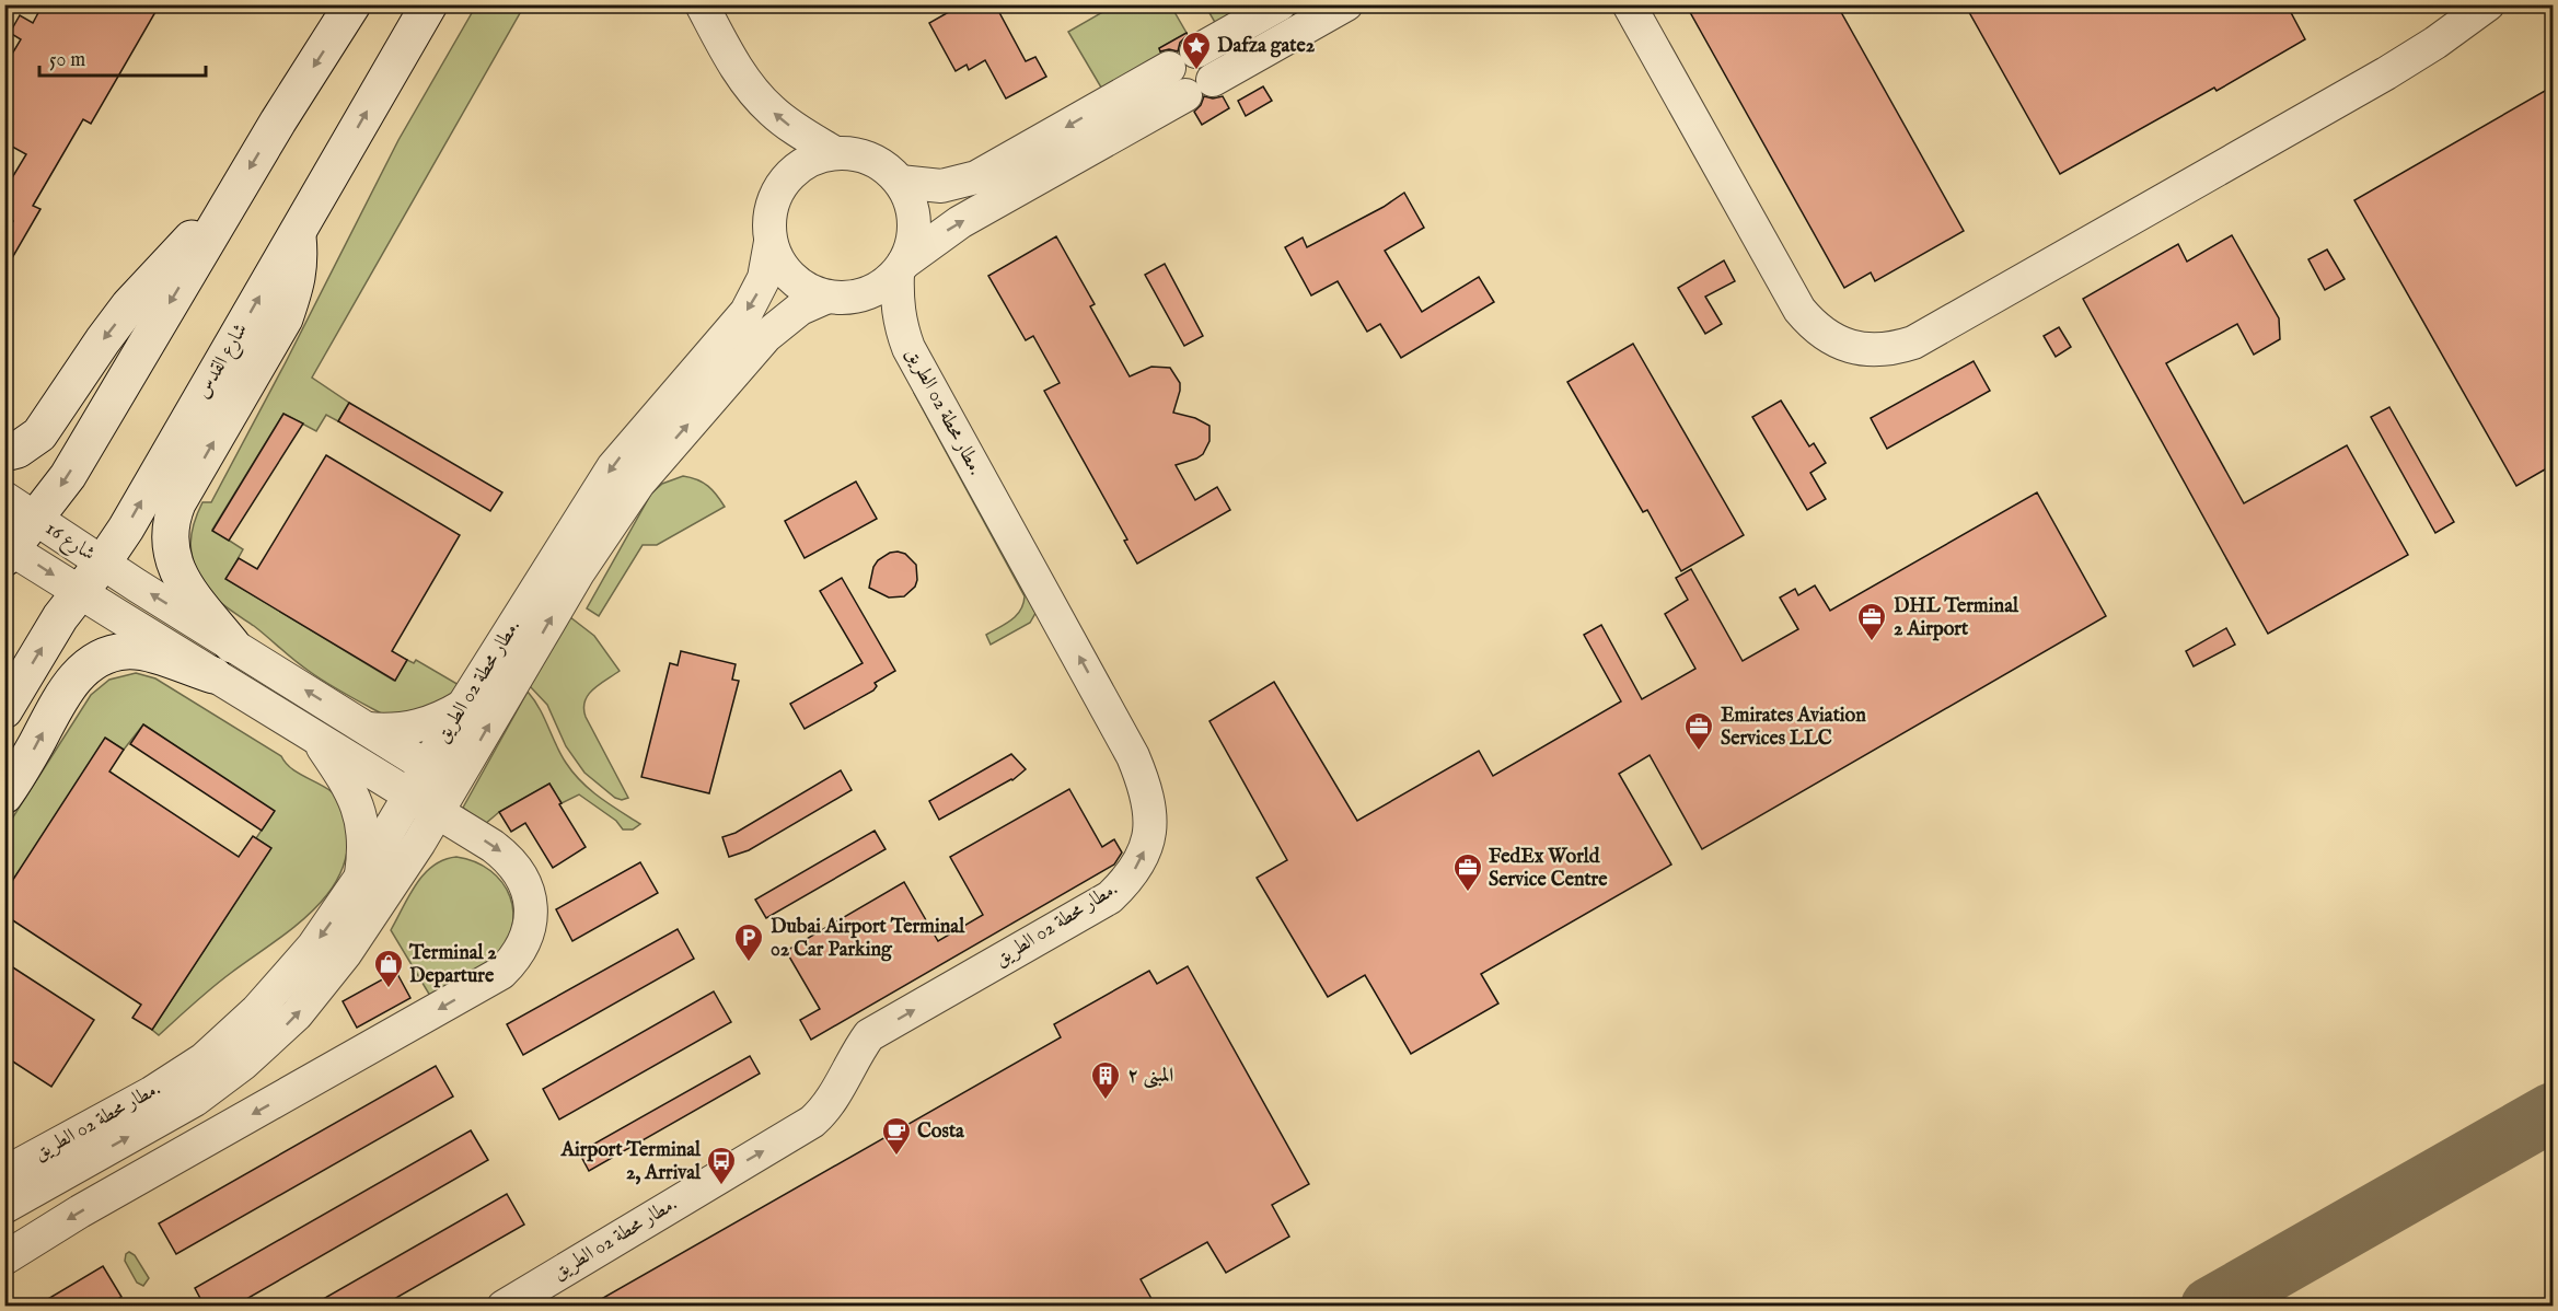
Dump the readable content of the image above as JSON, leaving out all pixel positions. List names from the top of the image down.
{
  "streets": {
    "main road": ["شارع القدس"],
    "street": ["مطار محطة 02 الطريق.", "شارع 16"]
  },
  "crossings": [
    ["شارع القدس", "مطار محطة 02 الطريق."],
    ["شارع القدس", "شارع 16"],
    ["مطار محطة 02 الطريق.", "شارع 16"]
  ],
  "places": {
    "place": ["Dafza gate2"],
    "office": ["DHL Terminal 2 Airport", "Emirates Aviation Services LLC", "FedEx World Service Centre"],
    "parking": ["Dubai Airport Terminal 02 Car Parking"],
    "shop": ["Terminal 2 Departure"],
    "building": ["المبنى ٢"],
    "cafe": ["Costa"],
    "bus stop": ["Airport Terminal 2, Arrival"]
  },
  "scale_bar": "50 m"
}
